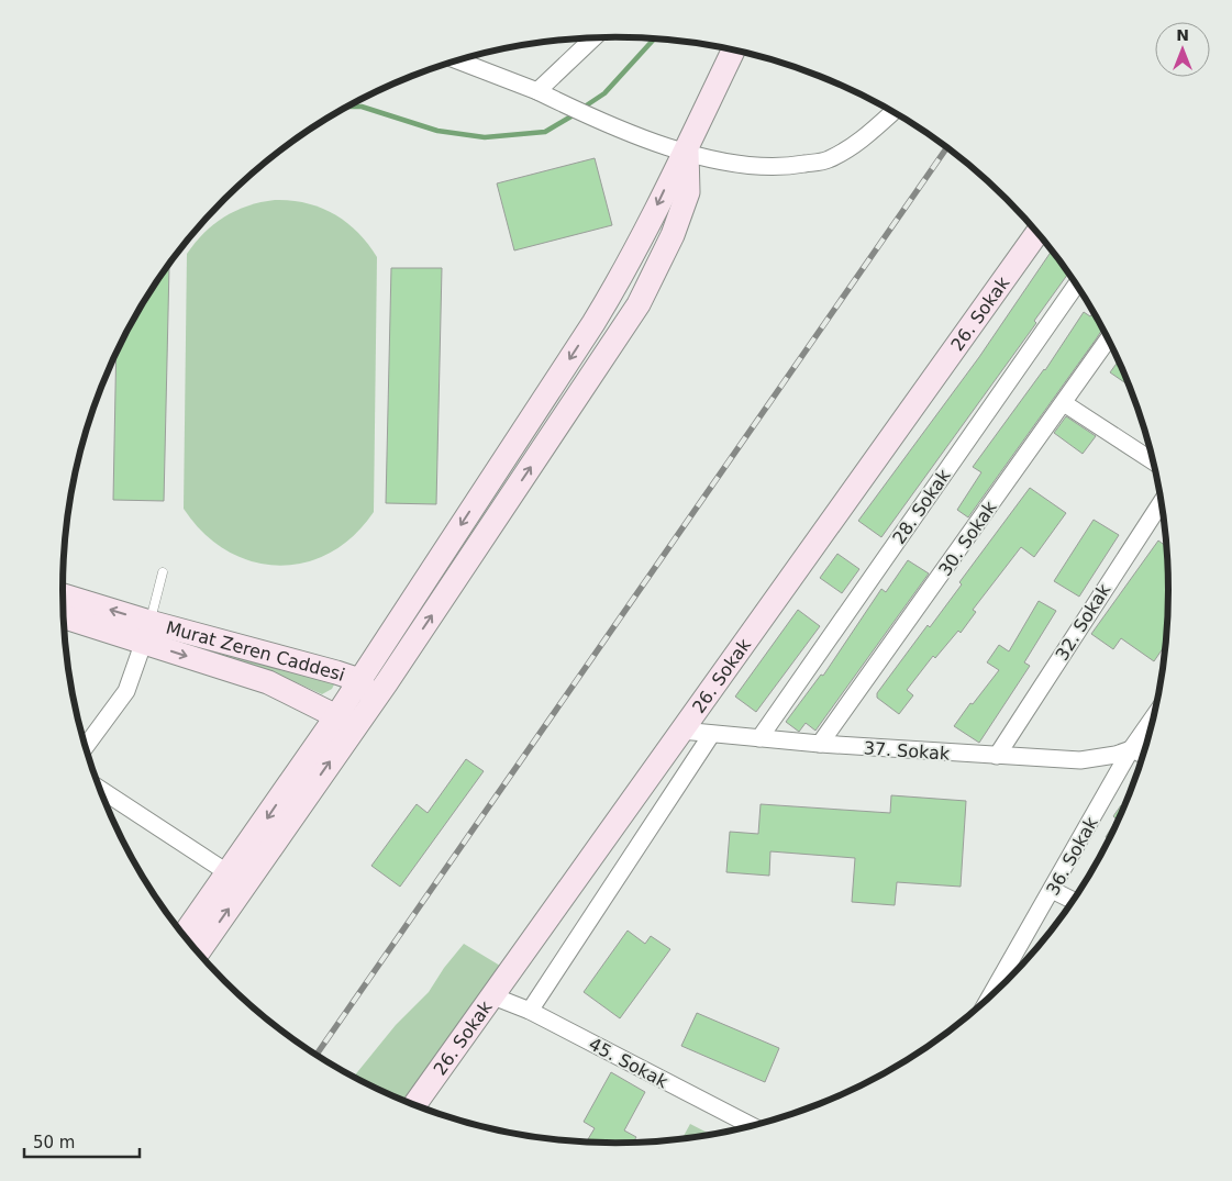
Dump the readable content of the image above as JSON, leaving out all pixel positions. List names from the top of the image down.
{
  "streets": {
    "main road": ["26. Sokak", "Murat Zeren Caddesi"],
    "street": [
      "28. Sokak",
      "30. Sokak",
      "32. Sokak",
      "37. Sokak",
      "36. Sokak",
      "45. Sokak"
    ]
  },
  "crossings": [
    ["26. Sokak", "37. Sokak"],
    ["26. Sokak", "45. Sokak"],
    ["28. Sokak", "37. Sokak"],
    ["30. Sokak", "37. Sokak"],
    ["32. Sokak", "37. Sokak"],
    ["37. Sokak", "36. Sokak"]
  ],
  "scale_bar": "50 m",
  "north": "top"
}
